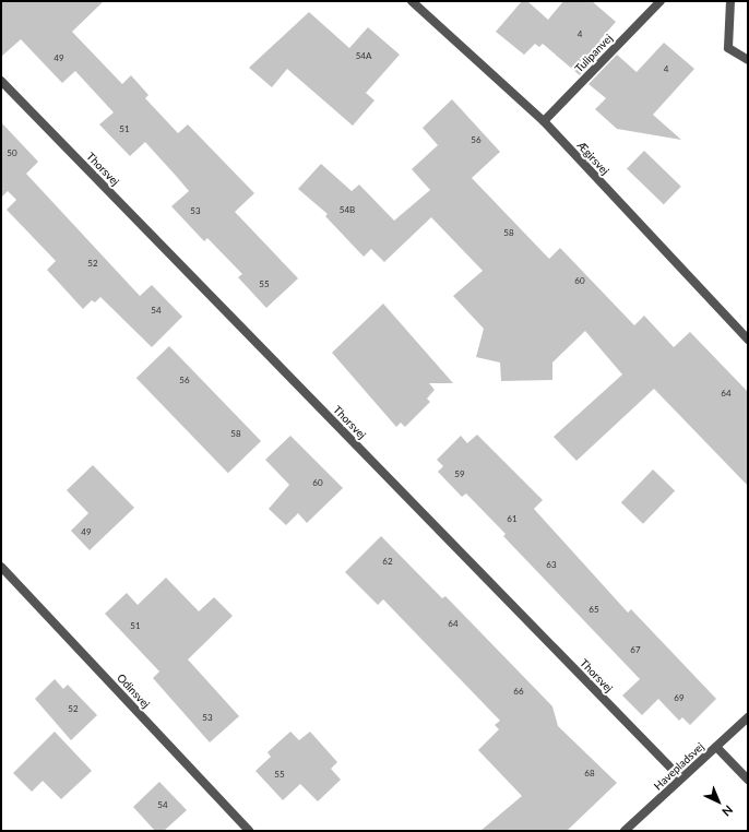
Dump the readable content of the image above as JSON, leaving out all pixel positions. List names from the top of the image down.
{
  "streets": {
    "street": [
      "Tulipanvej",
      "Ægirsvej",
      "Thorsvej",
      "Odinsvej",
      "Havepladsvej"
    ]
  },
  "crossings": [
    ["Tulipanvej", "Ægirsvej"],
    ["Thorsvej", "Havepladsvej"]
  ],
  "house_numbers": [
    "4",
    "54A",
    "49",
    "4",
    "51",
    "56",
    "50",
    "54B",
    "53",
    "58",
    "52",
    "60",
    "55",
    "54",
    "56",
    "64",
    "58",
    "59",
    "60",
    "61",
    "49",
    "62",
    "63",
    "65",
    "64",
    "51",
    "67",
    "66",
    "69",
    "52",
    "53",
    "68",
    "55",
    "54"
  ],
  "north": "bottom right"
}
